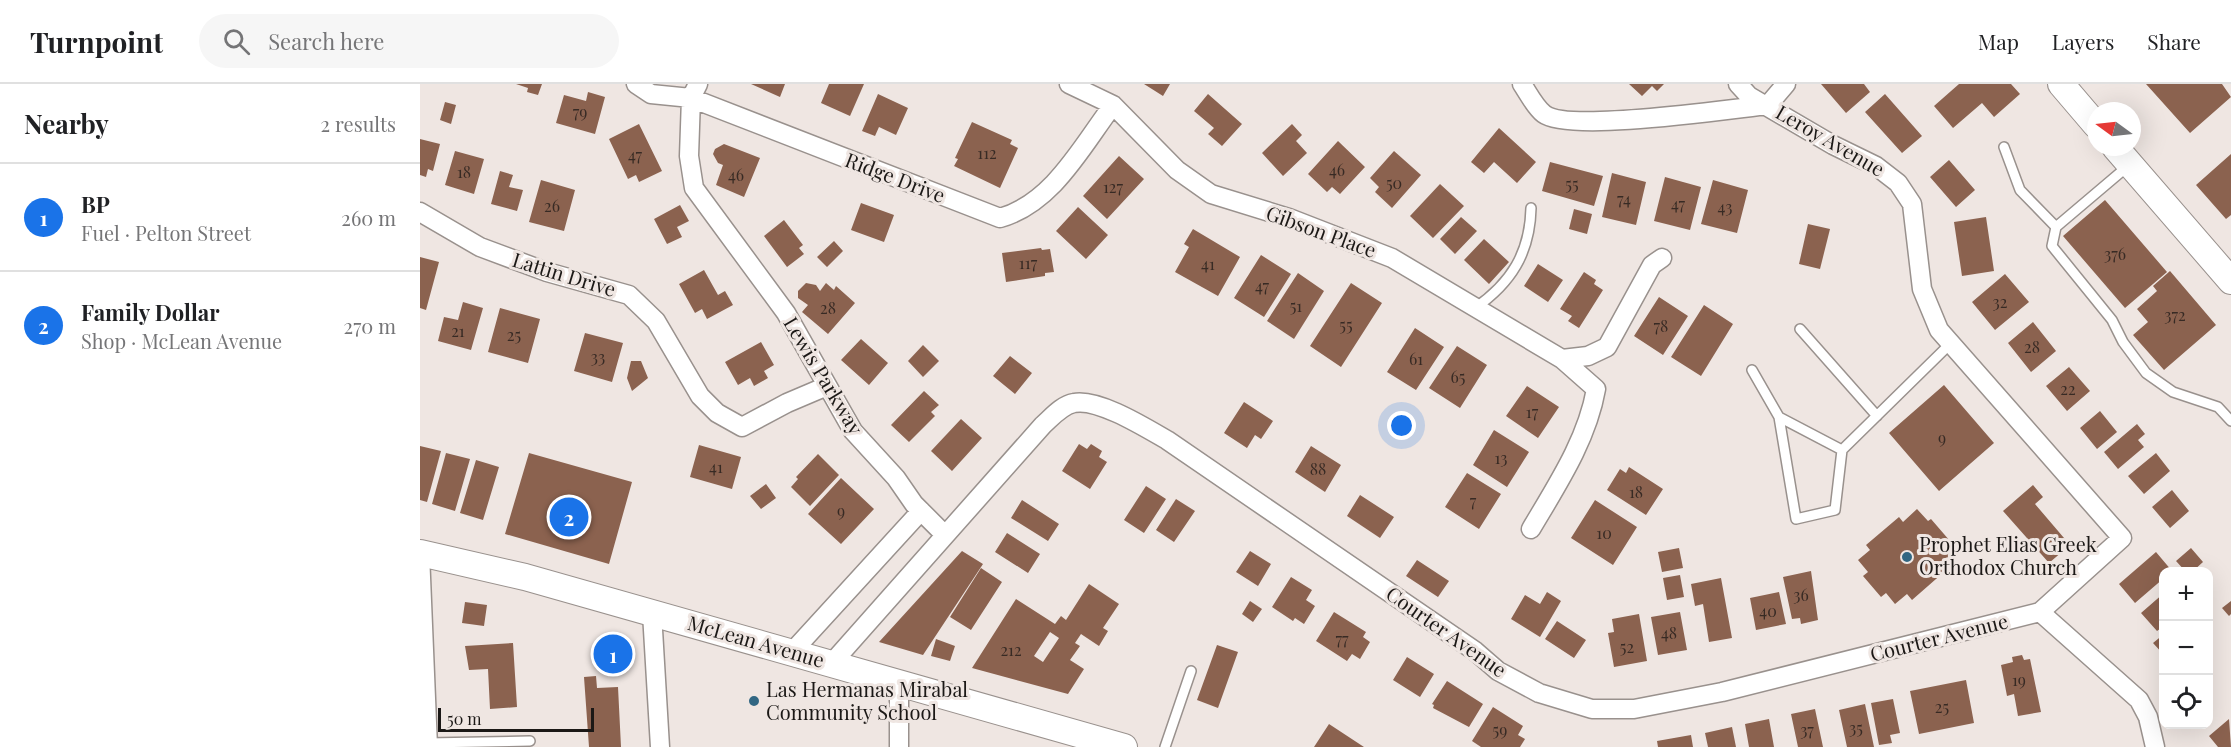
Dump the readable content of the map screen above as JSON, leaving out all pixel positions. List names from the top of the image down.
{
  "streets": {
    "street": [
      "Leroy Avenue",
      "Ridge Drive",
      "Gibson Place",
      "Lattin Drive",
      "Lewis Parkway",
      "Courter Avenue",
      "McLean Avenue"
    ]
  },
  "crossings": [
    ["Leroy Avenue", "Courter Avenue"],
    ["Ridge Drive", "Gibson Place"],
    ["Ridge Drive", "Lewis Parkway"],
    ["Lattin Drive", "Lewis Parkway"],
    ["Lewis Parkway", "Courter Avenue"]
  ],
  "places": ["Prophet Elias Greek Orthodox Church", "Las Hermanas Mirabal Community School"],
  "house_numbers": [
    "79",
    "112",
    "47",
    "46",
    "18",
    "46",
    "50",
    "55",
    "127",
    "74",
    "47",
    "26",
    "43",
    "376",
    "117",
    "41",
    "47",
    "32",
    "51",
    "28",
    "372",
    "55",
    "78",
    "21",
    "25",
    "28",
    "33",
    "61",
    "65",
    "22",
    "17",
    "9",
    "13",
    "41",
    "88",
    "18",
    "7",
    "9",
    "10",
    "36",
    "40",
    "48",
    "77",
    "52",
    "212",
    "19",
    "25",
    "35",
    "59",
    "37"
  ],
  "scale_bar": "50 m",
  "north": "left",
  "page": {
    "header": "Turnpoint",
    "search": "Search here",
    "nav": ["Map", "Layers", "Share"],
    "heading": ["Nearby", "2 results"],
    "list": [
      {
        "mark": "1",
        "name": "BP",
        "note": "Fuel · Pelton Street",
        "value": "260 m"
      },
      {
        "mark": "2",
        "name": "Family Dollar",
        "note": "Shop · McLean Avenue",
        "value": "270 m"
      }
    ],
    "pins": ["2", "1"],
    "map_buttons": ["+", "−"],
    "scale": "50 m"
  }
}
